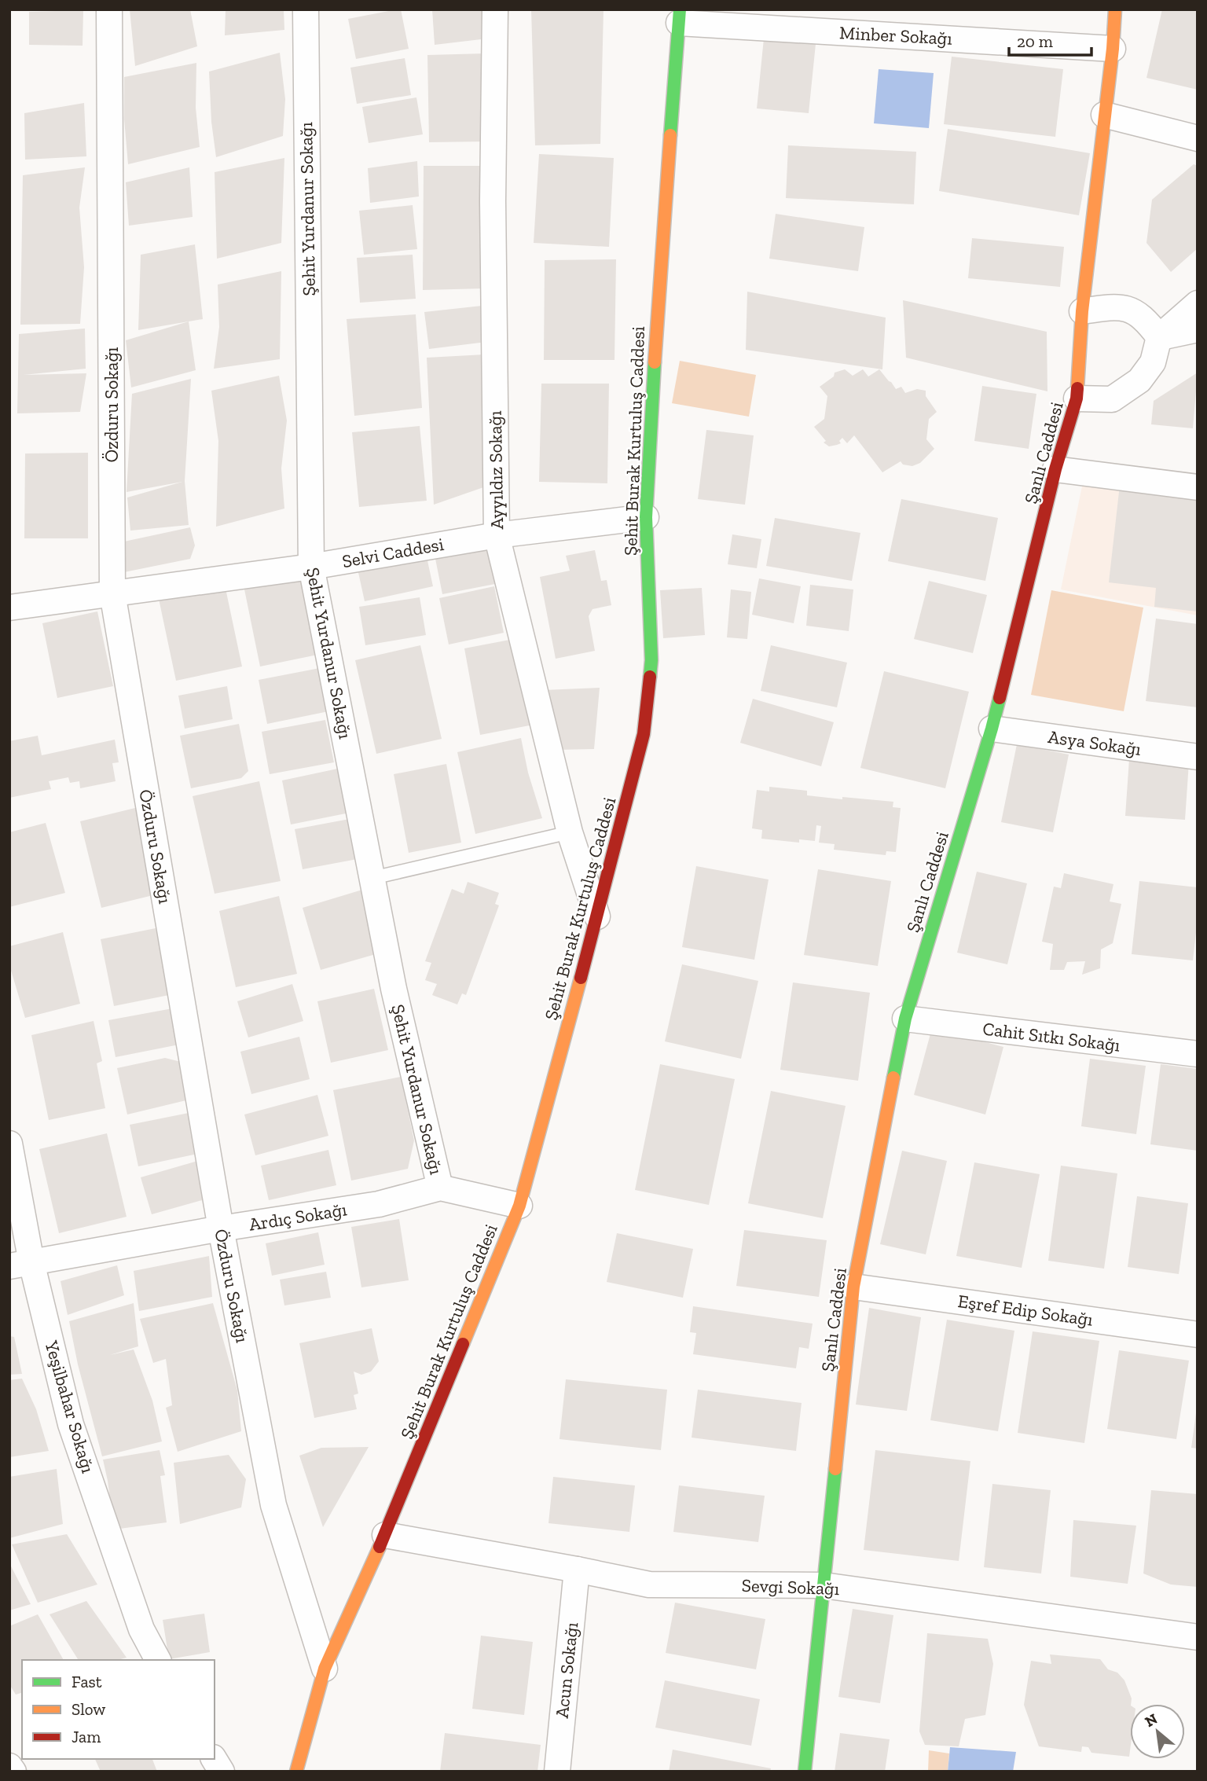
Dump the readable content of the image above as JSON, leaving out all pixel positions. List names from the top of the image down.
{
  "streets": {
    "street": [
      "Minber Sokağı",
      "Şehit Yurdanur Sokağı",
      "Özduru Sokağı",
      "Şehit Burak Kurtuluş Caddesi",
      "Şanlı Caddesi",
      "Ayyıldız Sokağı",
      "Selvi Caddesi",
      "Asya Sokağı",
      "Cahit Sıtkı Sokağı",
      "Ardıç Sokağı",
      "Eşref Edip Sokağı",
      "Yeşilbahar Sokağı",
      "Sevgi Sokağı",
      "Acun Sokağı"
    ]
  },
  "crossings": [
    ["Minber Sokağı", "Şehit Burak Kurtuluş Caddesi"],
    ["Minber Sokağı", "Şanlı Caddesi"],
    ["Şehit Yurdanur Sokağı", "Selvi Caddesi"],
    ["Şehit Yurdanur Sokağı", "Ardıç Sokağı"],
    ["Özduru Sokağı", "Şehit Burak Kurtuluş Caddesi"],
    ["Özduru Sokağı", "Selvi Caddesi"],
    ["Özduru Sokağı", "Ardıç Sokağı"],
    ["Şehit Burak Kurtuluş Caddesi", "Ayyıldız Sokağı"],
    ["Şehit Burak Kurtuluş Caddesi", "Selvi Caddesi"],
    ["Şehit Burak Kurtuluş Caddesi", "Ardıç Sokağı"],
    ["Şehit Burak Kurtuluş Caddesi", "Sevgi Sokağı"],
    ["Şanlı Caddesi", "Asya Sokağı"],
    ["Şanlı Caddesi", "Cahit Sıtkı Sokağı"],
    ["Şanlı Caddesi", "Eşref Edip Sokağı"],
    ["Şanlı Caddesi", "Sevgi Sokağı"],
    ["Ayyıldız Sokağı", "Selvi Caddesi"],
    ["Ardıç Sokağı", "Yeşilbahar Sokağı"],
    ["Sevgi Sokağı", "Acun Sokağı"]
  ],
  "legend": ["Fast", "Slow", "Jam"],
  "scale_bar": "20 m",
  "north": "top left"
}
